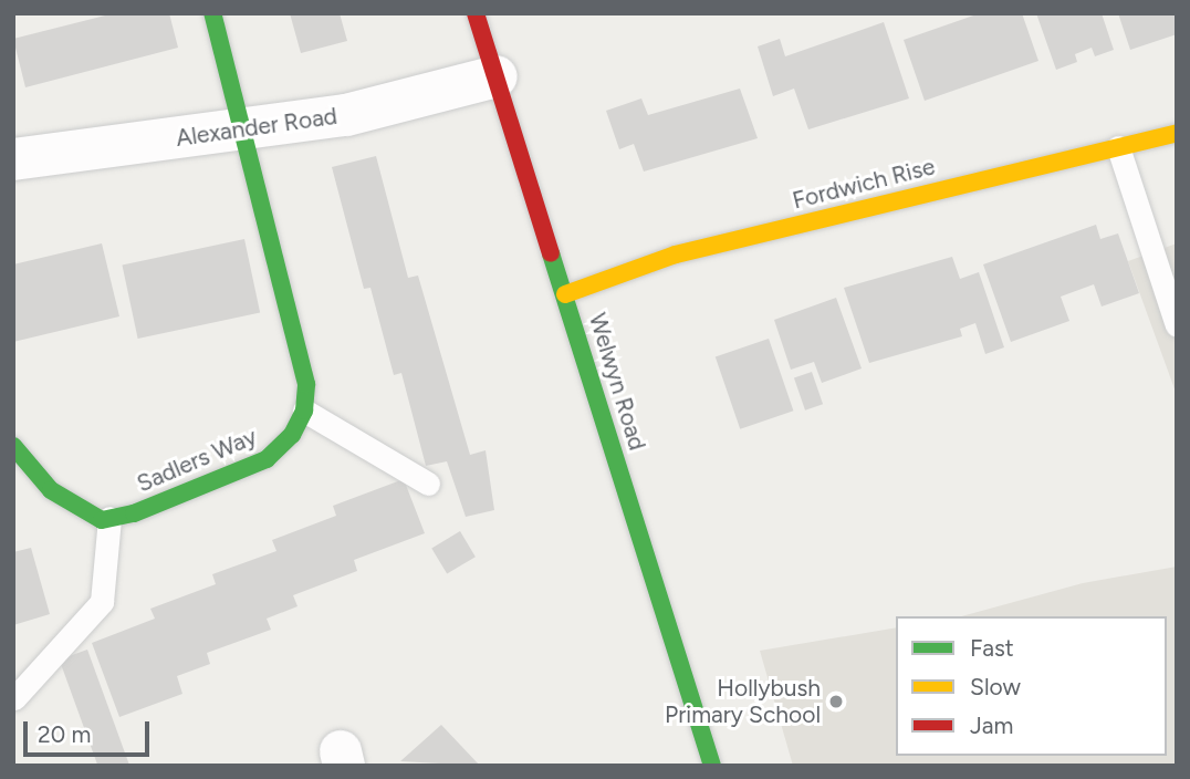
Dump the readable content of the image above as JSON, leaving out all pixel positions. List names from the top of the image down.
{
  "streets": {
    "street": [
      "Alexander Road",
      "Fordwich Rise",
      "Welwyn Road",
      "Sadlers Way"
    ]
  },
  "crossings": [
    ["Alexander Road", "Welwyn Road"],
    ["Fordwich Rise", "Welwyn Road"]
  ],
  "places": ["Hollybush Primary School"],
  "legend": ["Fast", "Slow", "Jam"],
  "scale_bar": "20 m"
}
